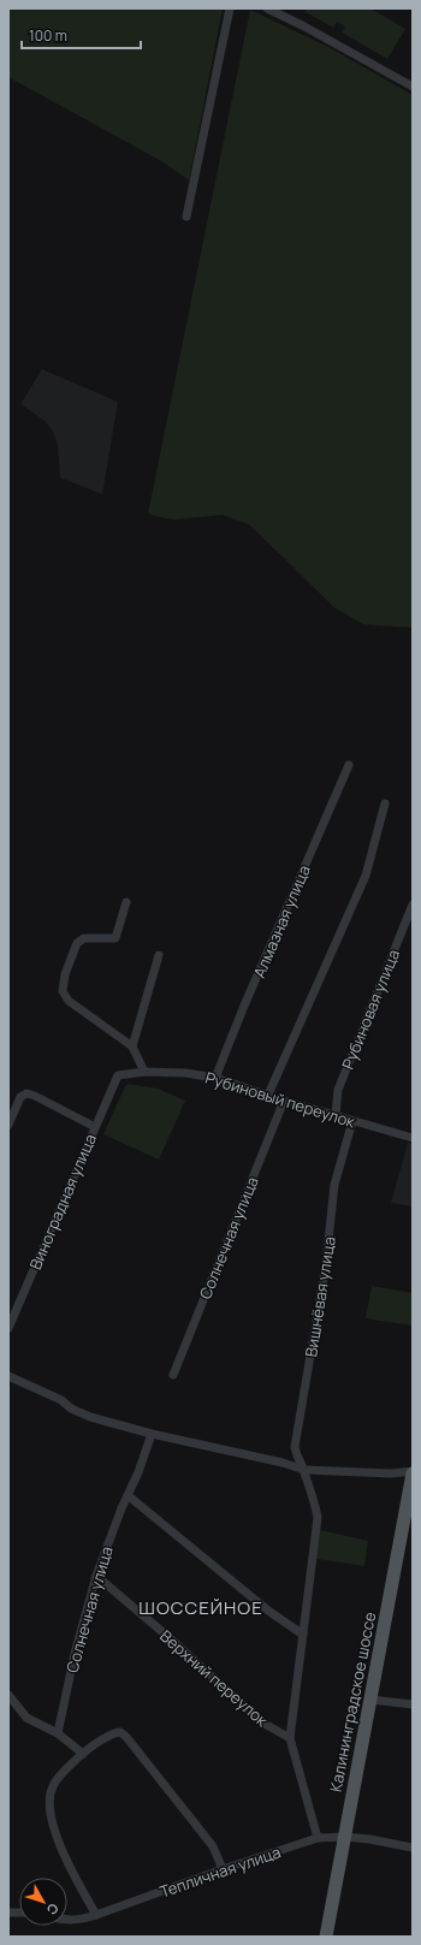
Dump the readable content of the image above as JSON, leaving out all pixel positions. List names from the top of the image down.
{
  "streets": {
    "main road": ["Калининградское шоссе"],
    "street": [
      "Алмазная улица",
      "Рубиновая улица",
      "Рубиновый переулок",
      "Виноградная улица",
      "Солнечная улица",
      "Вишнёвая улица",
      "Верхний переулок",
      "Тепличная улица"
    ]
  },
  "crossings": [
    ["Алмазная улица", "Рубиновый переулок"],
    ["Рубиновая улица", "Рубиновый переулок"],
    ["Рубиновый переулок", "Виноградная улица"],
    ["Рубиновый переулок", "Солнечная улица"],
    ["Рубиновый переулок", "Вишнёвая улица"],
    ["Солнечная улица", "Верхний переулок"],
    ["Вишнёвая улица", "Верхний переулок"],
    ["Калининградское шоссе", "Тепличная улица"]
  ],
  "districts": ["ШОССЕЙНОЕ"],
  "scale_bar": "100 m",
  "north": "bottom right"
}
